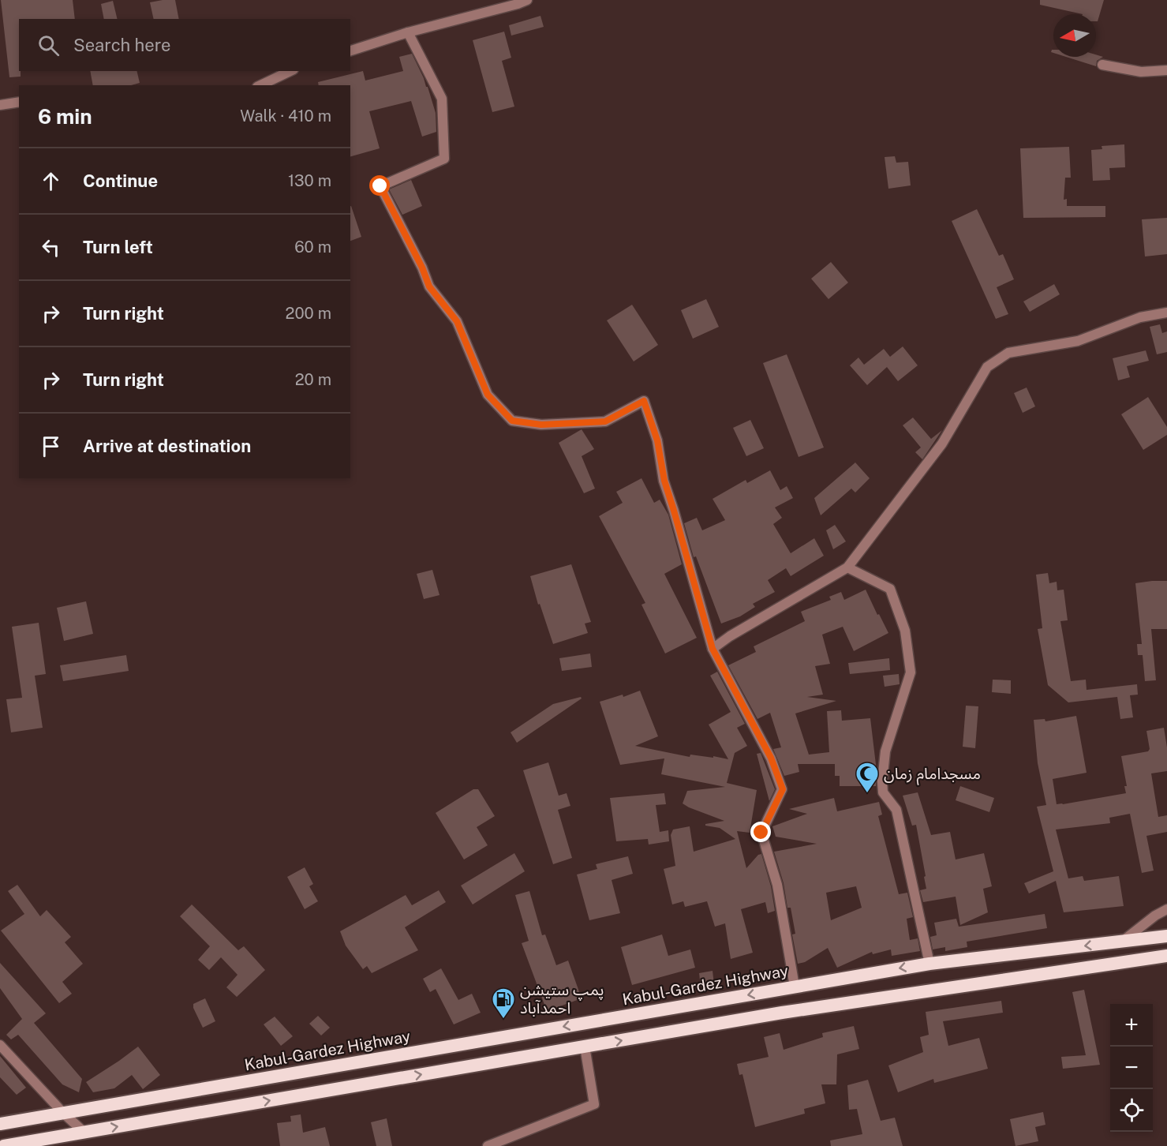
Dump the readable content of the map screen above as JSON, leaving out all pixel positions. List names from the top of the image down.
{
  "streets": {
    "highway": ["Kabul-Gardez Highway"]
  },
  "places": {
    "mosque": ["مسجدامام زمان"],
    "fuel station": ["پمپ ستیشن احمدآباد"]
  },
  "north": "left",
  "page": {
    "search": "Search here",
    "heading": ["6 min", "Walk · 410 m"],
    "list": [
      ["Continue", "130 m"],
      ["Turn left", "60 m"],
      ["Turn right", "200 m"],
      ["Turn right", "20 m"],
      "Arrive at destination"
    ],
    "map_buttons": ["+", "−"]
  }
}
